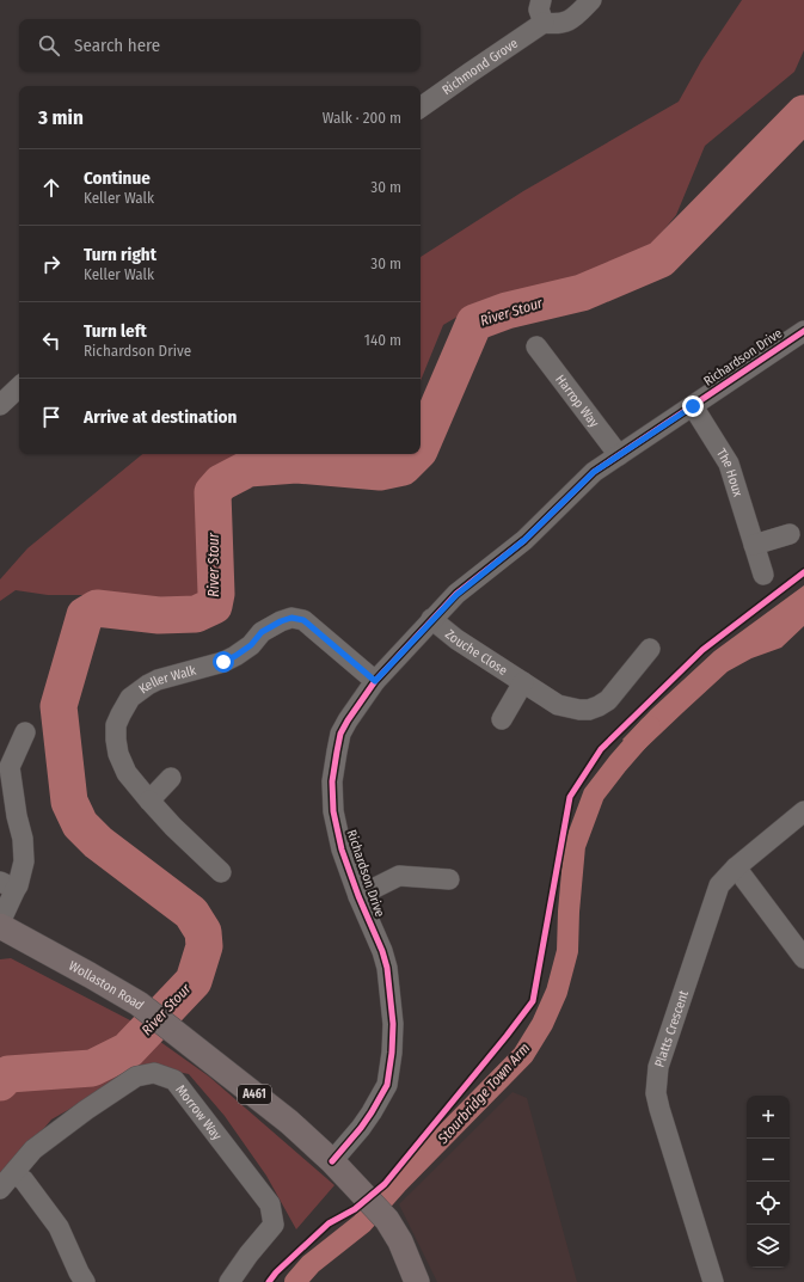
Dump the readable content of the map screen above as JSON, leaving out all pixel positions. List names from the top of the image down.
{
  "streets": {
    "main road": ["Wollaston Road", "A461"],
    "street": [
      "Richmond Grove",
      "Richardson Drive",
      "Harrop Way",
      "The Houx",
      "Zouche Close",
      "Keller Walk",
      "Platts Crescent",
      "Morrow Way"
    ]
  },
  "crossings": [
    ["Richardson Drive", "Harrop Way"],
    ["Richardson Drive", "The Houx"],
    ["Richardson Drive", "Zouche Close"],
    ["Richardson Drive", "Keller Walk"],
    ["Richardson Drive", "Wollaston Road"]
  ],
  "water": ["River Stour", "Stourbridge Town Arm"],
  "page": {
    "search": "Search here",
    "heading": ["3 min", "Walk · 200 m"],
    "list": [
      ["Continue", "Keller Walk", "30 m"],
      ["Turn right", "Keller Walk", "30 m"],
      ["Turn left", "Richardson Drive", "140 m"],
      "Arrive at destination"
    ],
    "map_buttons": ["+", "−"]
  }
}
